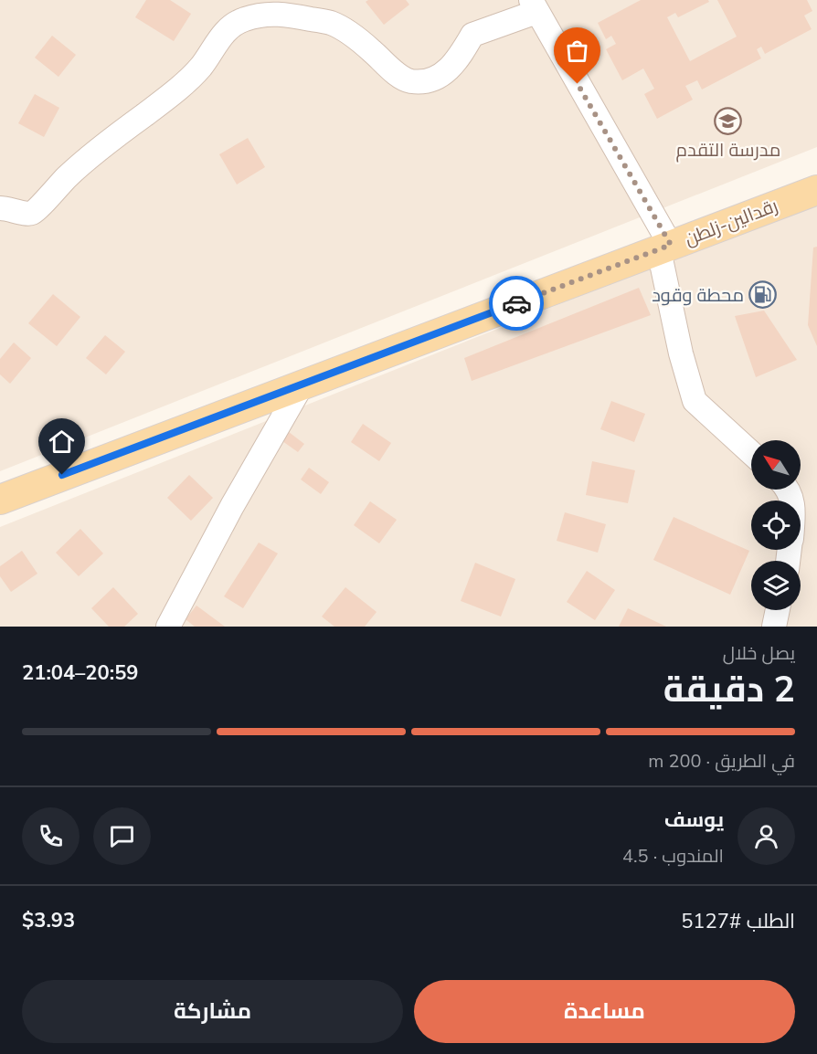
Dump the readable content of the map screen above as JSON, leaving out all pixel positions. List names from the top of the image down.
{
  "streets": {
    "main road": ["رقدالين-زلطن"]
  },
  "places": {
    "school or university": ["مدرسة التقدم"],
    "fuel station": ["محطة وقود"]
  },
  "north": "top left",
  "page": {
    "heading": ["2 دقيقة", "يصل خلال", "20:59–21:04"],
    "panel": [
      "يوسف",
      "المندوب · 4.5",
      "الطلب #5127",
      "$3.93"
    ],
    "bar": "في الطريق · 200 m",
    "buttons": ["مساعدة", "مشاركة"]
  }
}
